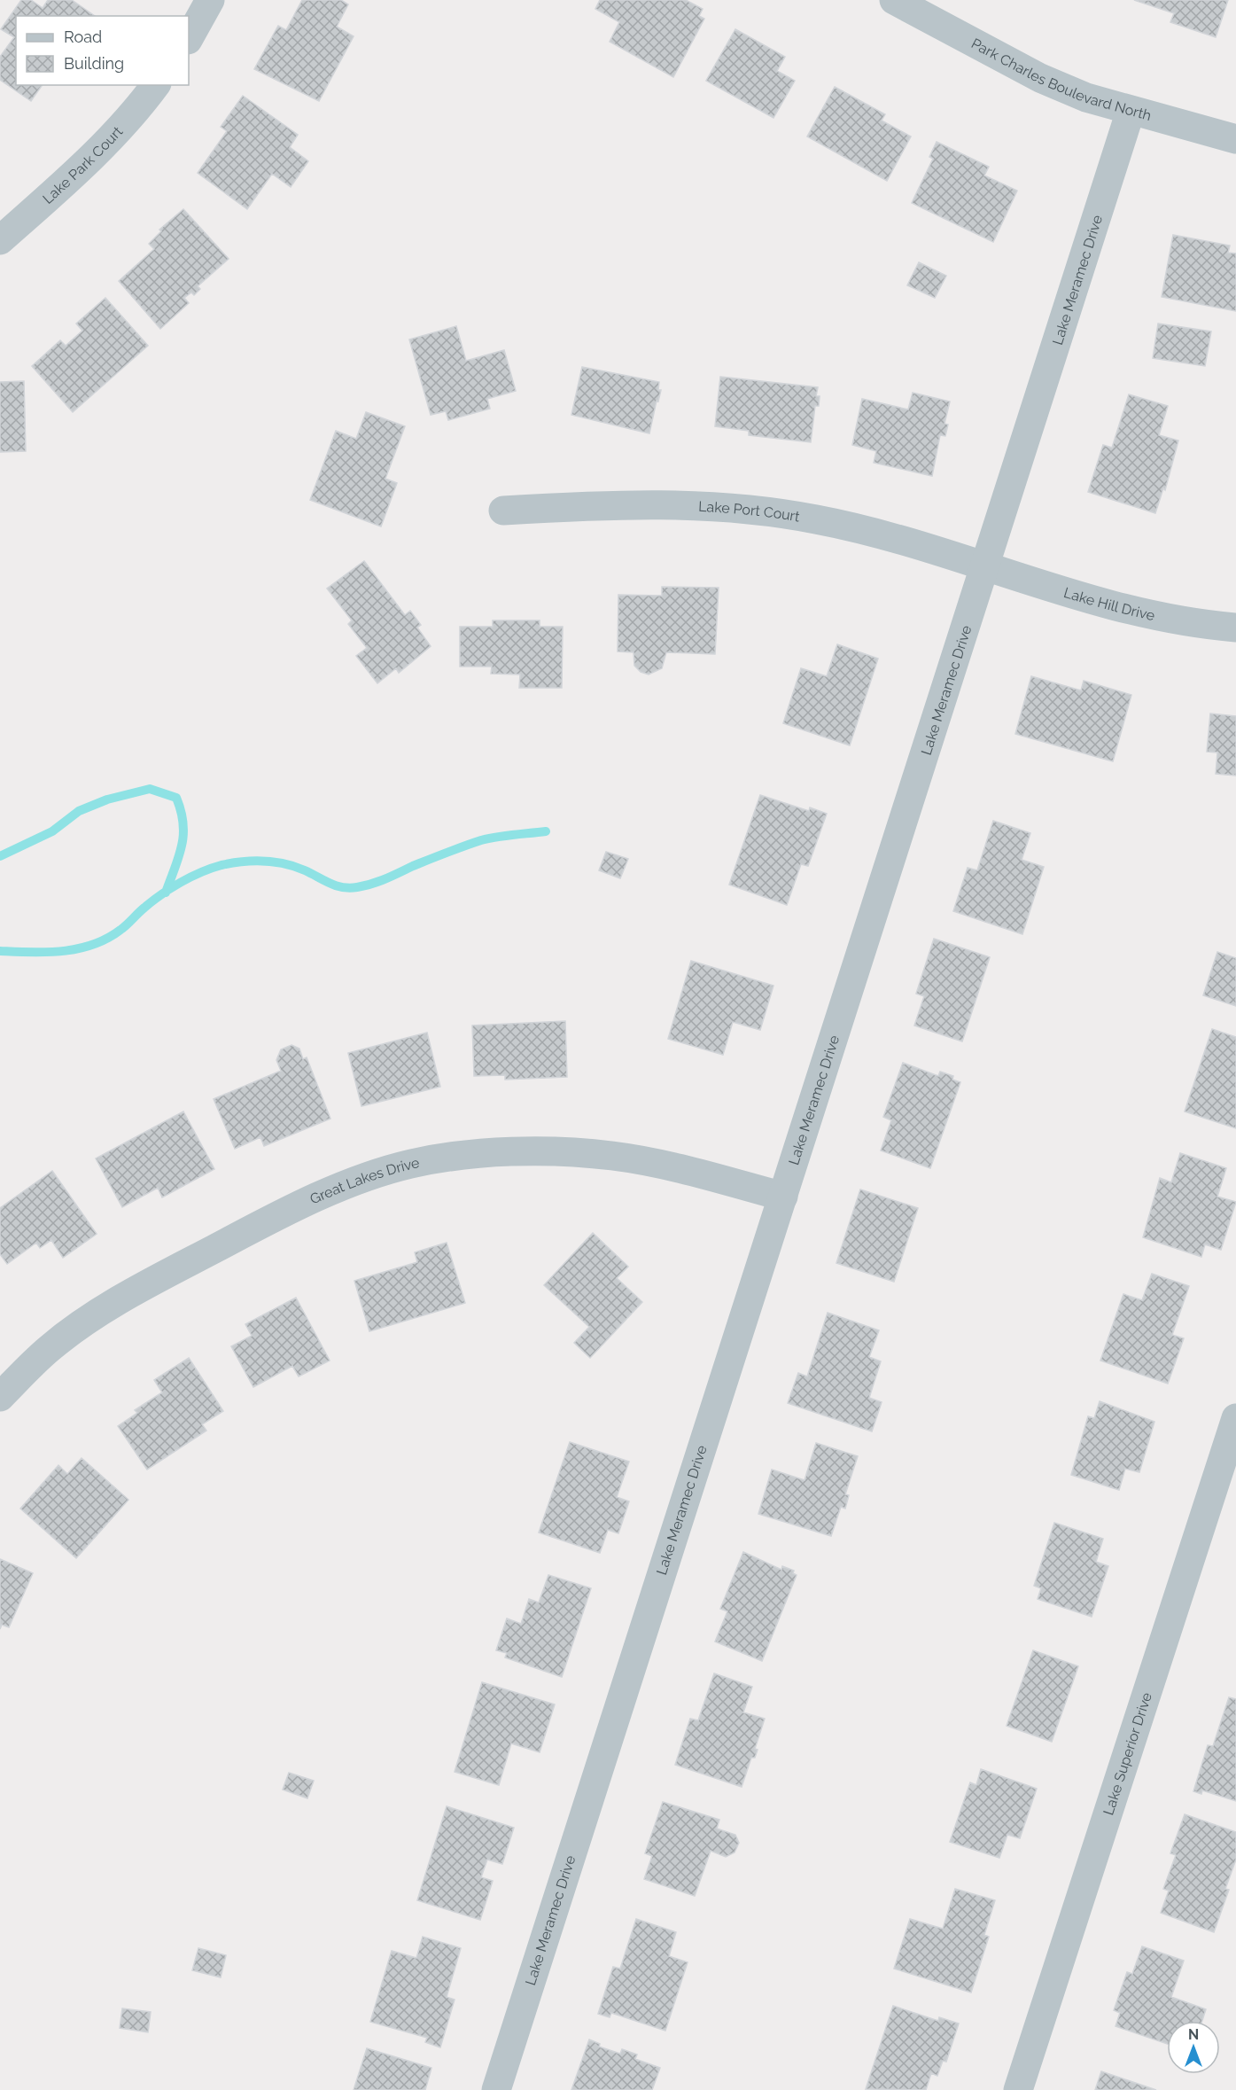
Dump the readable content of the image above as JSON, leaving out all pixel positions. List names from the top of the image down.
{
  "streets": {
    "street": [
      "Park Charles Boulevard North",
      "Lake Park Court",
      "Lake Meramec Drive",
      "Lake Port Court",
      "Lake Hill Drive",
      "Great Lakes Drive",
      "Lake Superior Drive"
    ]
  },
  "crossings": [
    ["Park Charles Boulevard North", "Lake Meramec Drive"],
    ["Lake Meramec Drive", "Lake Port Court"],
    ["Lake Meramec Drive", "Lake Hill Drive"],
    ["Lake Meramec Drive", "Great Lakes Drive"],
    ["Lake Port Court", "Lake Hill Drive"]
  ],
  "legend": ["Road", "Building"],
  "north": "top"
}
